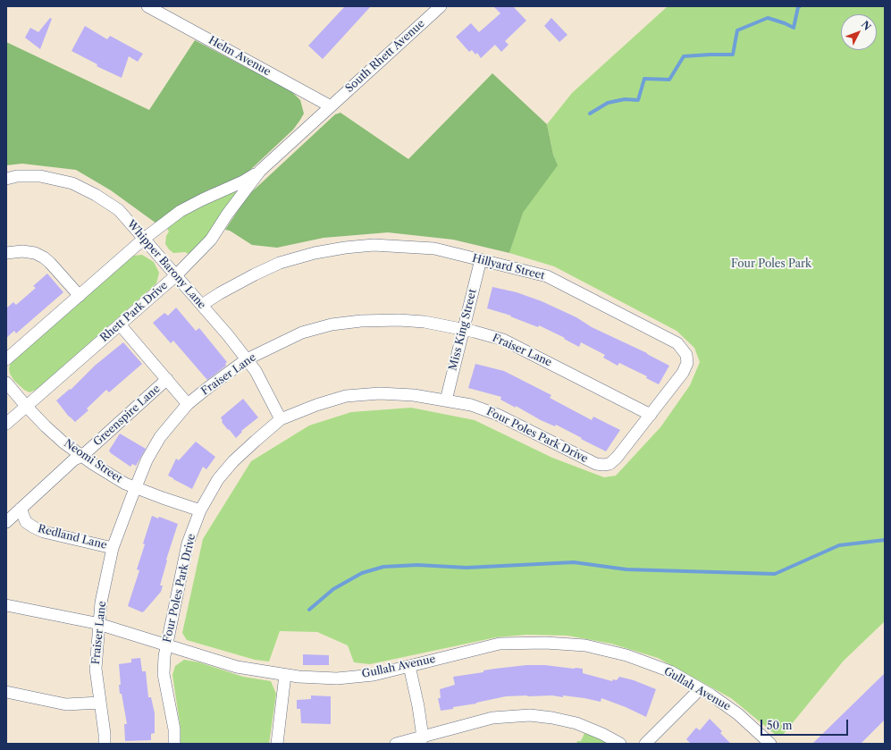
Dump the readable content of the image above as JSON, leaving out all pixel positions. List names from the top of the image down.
{
  "streets": {
    "street": [
      "Helm Avenue",
      "South Rhett Avenue",
      "Whipper Barony Lane",
      "Hillyard Street",
      "Rhett Park Drive",
      "Miss King Street",
      "Fraiser Lane",
      "Greenspire Lane",
      "Four Poles Park Drive",
      "Neomi Street",
      "Redland Lane",
      "Gullah Avenue"
    ]
  },
  "crossings": [
    ["Helm Avenue", "South Rhett Avenue"],
    ["Helm Avenue", "Rhett Park Drive"],
    ["South Rhett Avenue", "Rhett Park Drive"],
    ["Whipper Barony Lane", "Hillyard Street"],
    ["Whipper Barony Lane", "Rhett Park Drive"],
    ["Whipper Barony Lane", "Fraiser Lane"],
    ["Whipper Barony Lane", "Four Poles Park Drive"],
    ["Hillyard Street", "Miss King Street"],
    ["Hillyard Street", "Fraiser Lane"],
    ["Hillyard Street", "Four Poles Park Drive"],
    ["Rhett Park Drive", "Neomi Street"],
    ["Miss King Street", "Fraiser Lane"],
    ["Miss King Street", "Four Poles Park Drive"],
    ["Fraiser Lane", "Neomi Street"],
    ["Fraiser Lane", "Redland Lane"],
    ["Fraiser Lane", "Gullah Avenue"],
    ["Greenspire Lane", "Neomi Street"],
    ["Greenspire Lane", "Redland Lane"],
    ["Four Poles Park Drive", "Neomi Street"],
    ["Four Poles Park Drive", "Gullah Avenue"]
  ],
  "parks": ["Four Poles Park"],
  "scale_bar": "50 m",
  "north": "top right"
}
